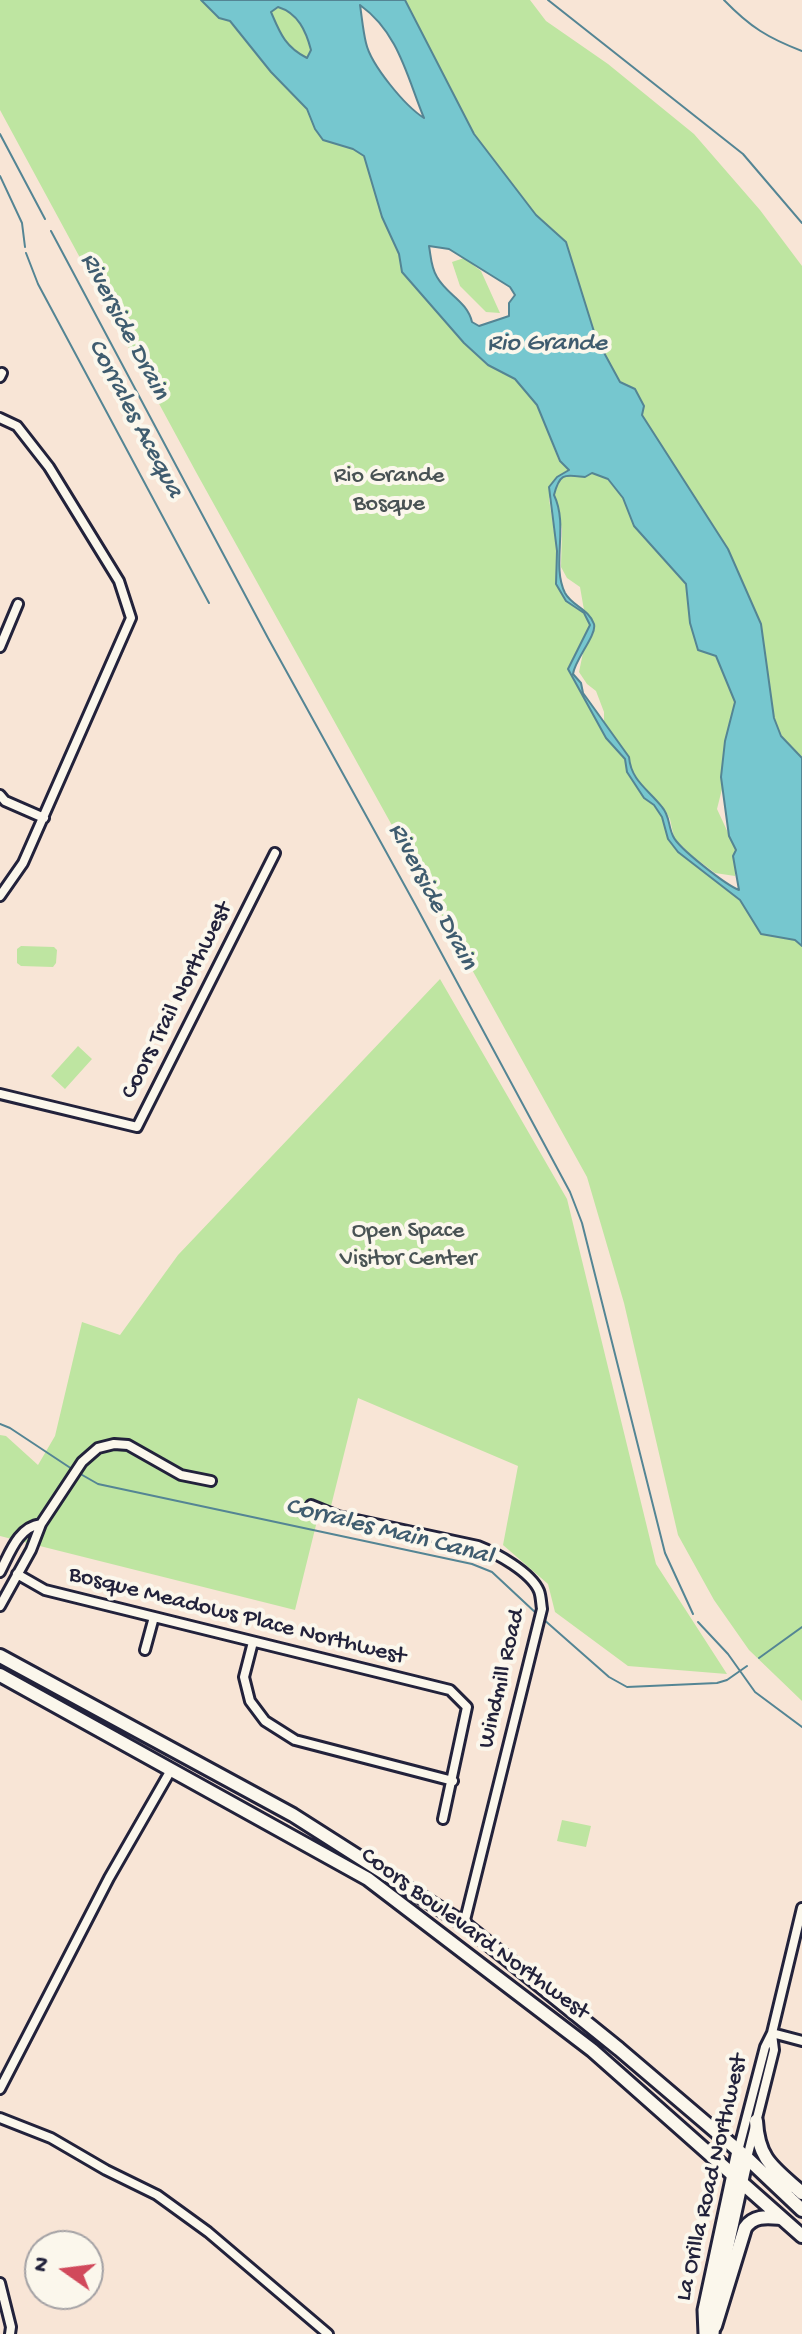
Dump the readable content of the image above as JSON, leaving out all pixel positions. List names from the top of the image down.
{
  "streets": {
    "main road": ["Coors Boulevard Northwest"],
    "street": [
      "Coors Trail Northwest",
      "Bosque Meadows Place Northwest",
      "Windmill Road",
      "La Orilla Road Northwest"
    ]
  },
  "crossings": [
    ["Windmill Road", "Coors Boulevard Northwest"],
    ["Coors Boulevard Northwest", "La Orilla Road Northwest"]
  ],
  "water": [
    "Riverside Drain",
    "Rio Grande",
    "Corrales Acequa",
    "Corrales Main Canal"
  ],
  "parks": ["Rio Grande Bosque", "Open Space Visitor Center"],
  "north": "left"
}
